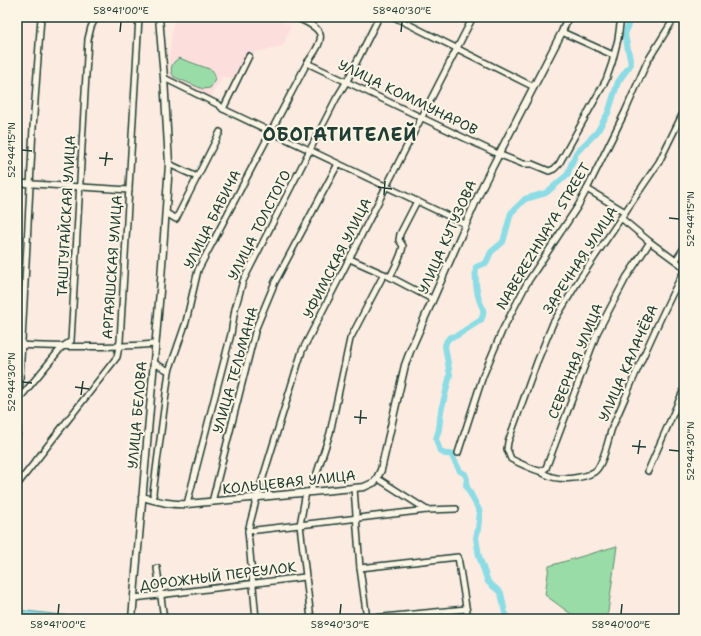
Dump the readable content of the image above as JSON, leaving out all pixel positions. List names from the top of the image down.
{
  "streets": {
    "main road": ["УЛИЦА КУТУЗОВА", "УЛИЦА БЕЛОВА", "КОЛЬЦЕВАЯ УЛИЦА"],
    "street": [
      "УЛИЦА КОММУНАРОВ",
      "ТАШТУГАЙСКАЯ УЛИЦА",
      "УЛИЦА БАБИЧА",
      "УЛИЦА ТОЛСТОГО",
      "NABEREZHNAYA STREET",
      "УФИМСКАЯ УЛИЦА",
      "ЗАРЕЧНАЯ УЛИЦА",
      "АРГАЯШСКАЯ УЛИЦА",
      "СЕВЕРНАЯ УЛИЦА",
      "УЛИЦА КАЛАЧЁВА",
      "УЛИЦА ТЕЛЬМАНА",
      "ДОРОЖНЫЙ ПЕРЕУЛОК"
    ]
  },
  "crossings": [
    ["УЛИЦА КОММУНАРОВ", "УЛИЦА БАБИЧА"],
    ["УЛИЦА КОММУНАРОВ", "УЛИЦА ТОЛСТОГО"],
    ["УЛИЦА КОММУНАРОВ", "УЛИЦА КУТУЗОВА"],
    ["УЛИЦА КОММУНАРОВ", "УФИМСКАЯ УЛИЦА"],
    ["УЛИЦА БАБИЧА", "КОЛЬЦЕВАЯ УЛИЦА"],
    ["УЛИЦА ТОЛСТОГО", "КОЛЬЦЕВАЯ УЛИЦА"],
    ["УЛИЦА КУТУЗОВА", "КОЛЬЦЕВАЯ УЛИЦА"],
    ["УФИМСКАЯ УЛИЦА", "КОЛЬЦЕВАЯ УЛИЦА"],
    ["УФИМСКАЯ УЛИЦА", "ДОРОЖНЫЙ ПЕРЕУЛОК"],
    ["ЗАРЕЧНАЯ УЛИЦА", "СЕВЕРНАЯ УЛИЦА"],
    ["ЗАРЕЧНАЯ УЛИЦА", "УЛИЦА КАЛАЧЁВА"],
    ["СЕВЕРНАЯ УЛИЦА", "УЛИЦА КАЛАЧЁВА"],
    ["УЛИЦА ТЕЛЬМАНА", "КОЛЬЦЕВАЯ УЛИЦА"],
    ["УЛИЦА БЕЛОВА", "КОЛЬЦЕВАЯ УЛИЦА"],
    ["УЛИЦА БЕЛОВА", "ДОРОЖНЫЙ ПЕРЕУЛОК"]
  ],
  "districts": ["ОБОГАТИТЕЛЕЙ"],
  "coordinates": [
    "58°41'00\"E",
    "58°40'30\"E",
    "52°44'15\"N",
    "52°44'30\"N",
    "58°40'00\"E"
  ]
}
